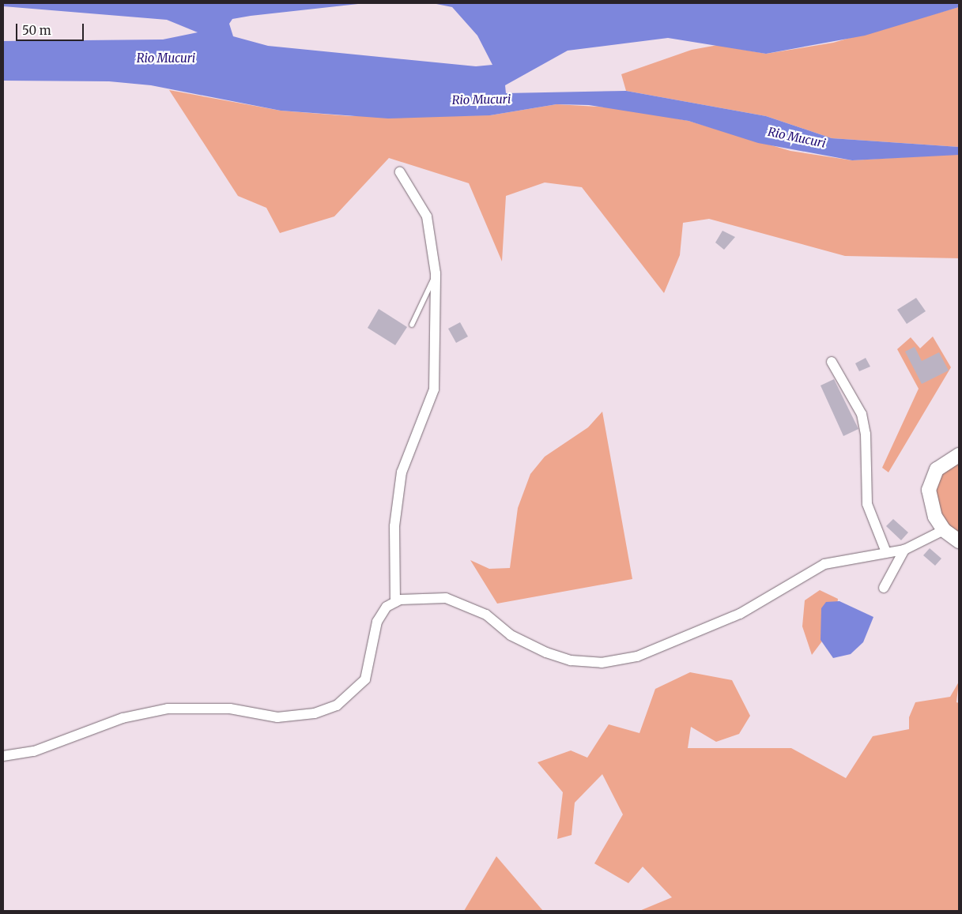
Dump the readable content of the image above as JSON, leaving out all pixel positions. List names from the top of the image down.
{
  "water": ["Rio Mucuri"],
  "scale_bar": "50 m"
}
